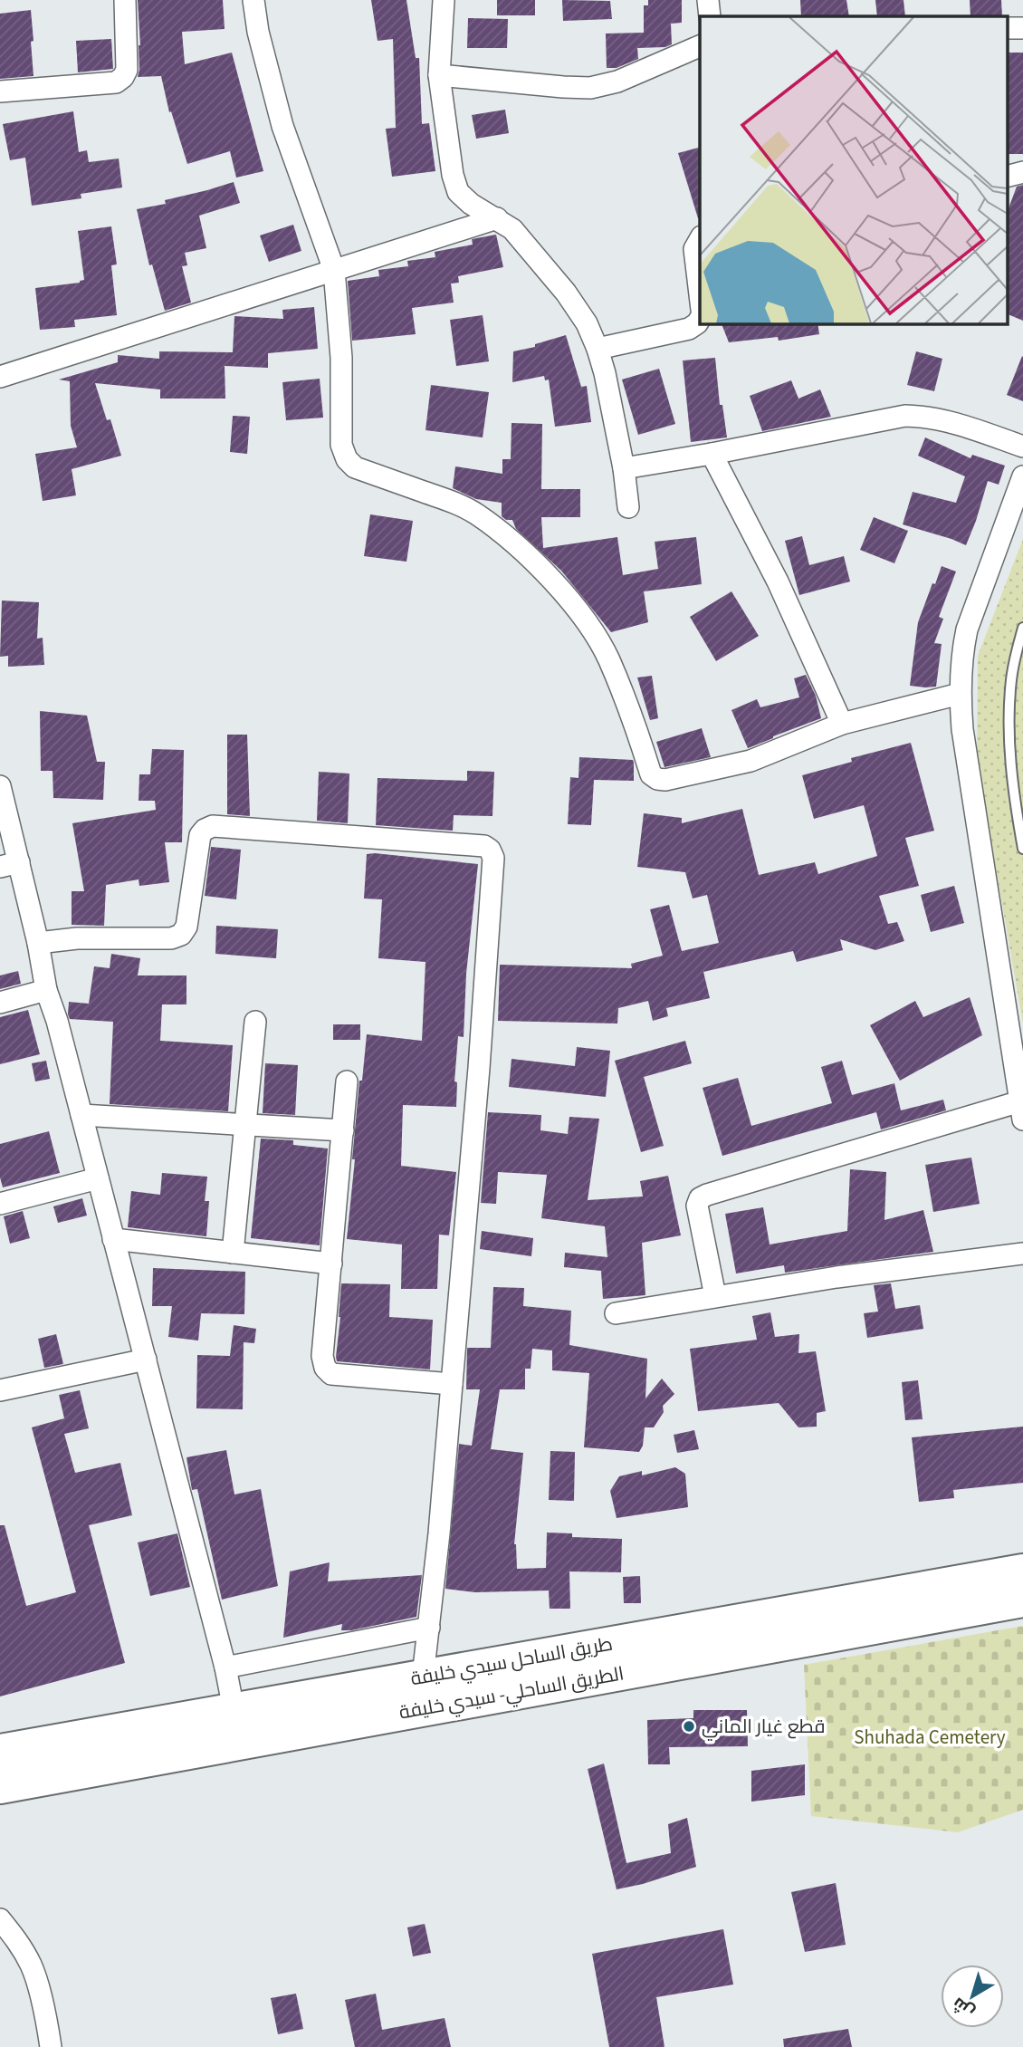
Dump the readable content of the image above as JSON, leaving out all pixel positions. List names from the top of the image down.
{
  "streets": {
    "highway": ["طريق الساحل سيدي خليفة", "الطريق الساحلي- سيدي خليفة"]
  },
  "crossings": [
    ["طريق الساحل سيدي خليفة", "الطريق الساحلي- سيدي خليفة"]
  ],
  "parks": ["Shuhada Cemetery"],
  "places": ["قطع غيار الماني"],
  "north": "bottom left"
}
